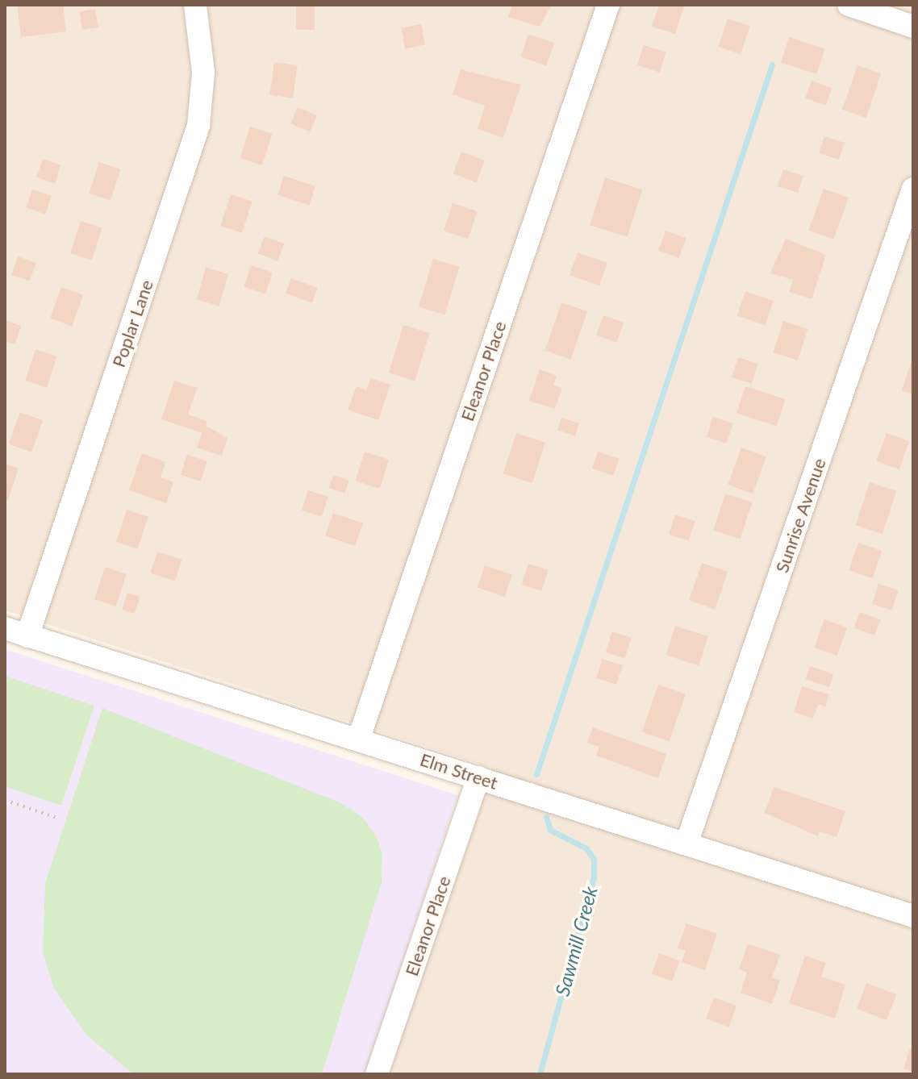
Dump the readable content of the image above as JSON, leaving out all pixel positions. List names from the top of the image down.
{
  "streets": {
    "street": [
      "Poplar Lane",
      "Eleanor Place",
      "Sunrise Avenue",
      "Elm Street"
    ]
  },
  "crossings": [
    ["Poplar Lane", "Elm Street"],
    ["Eleanor Place", "Elm Street"],
    ["Sunrise Avenue", "Elm Street"]
  ],
  "water": ["Sawmill Creek"]
}
